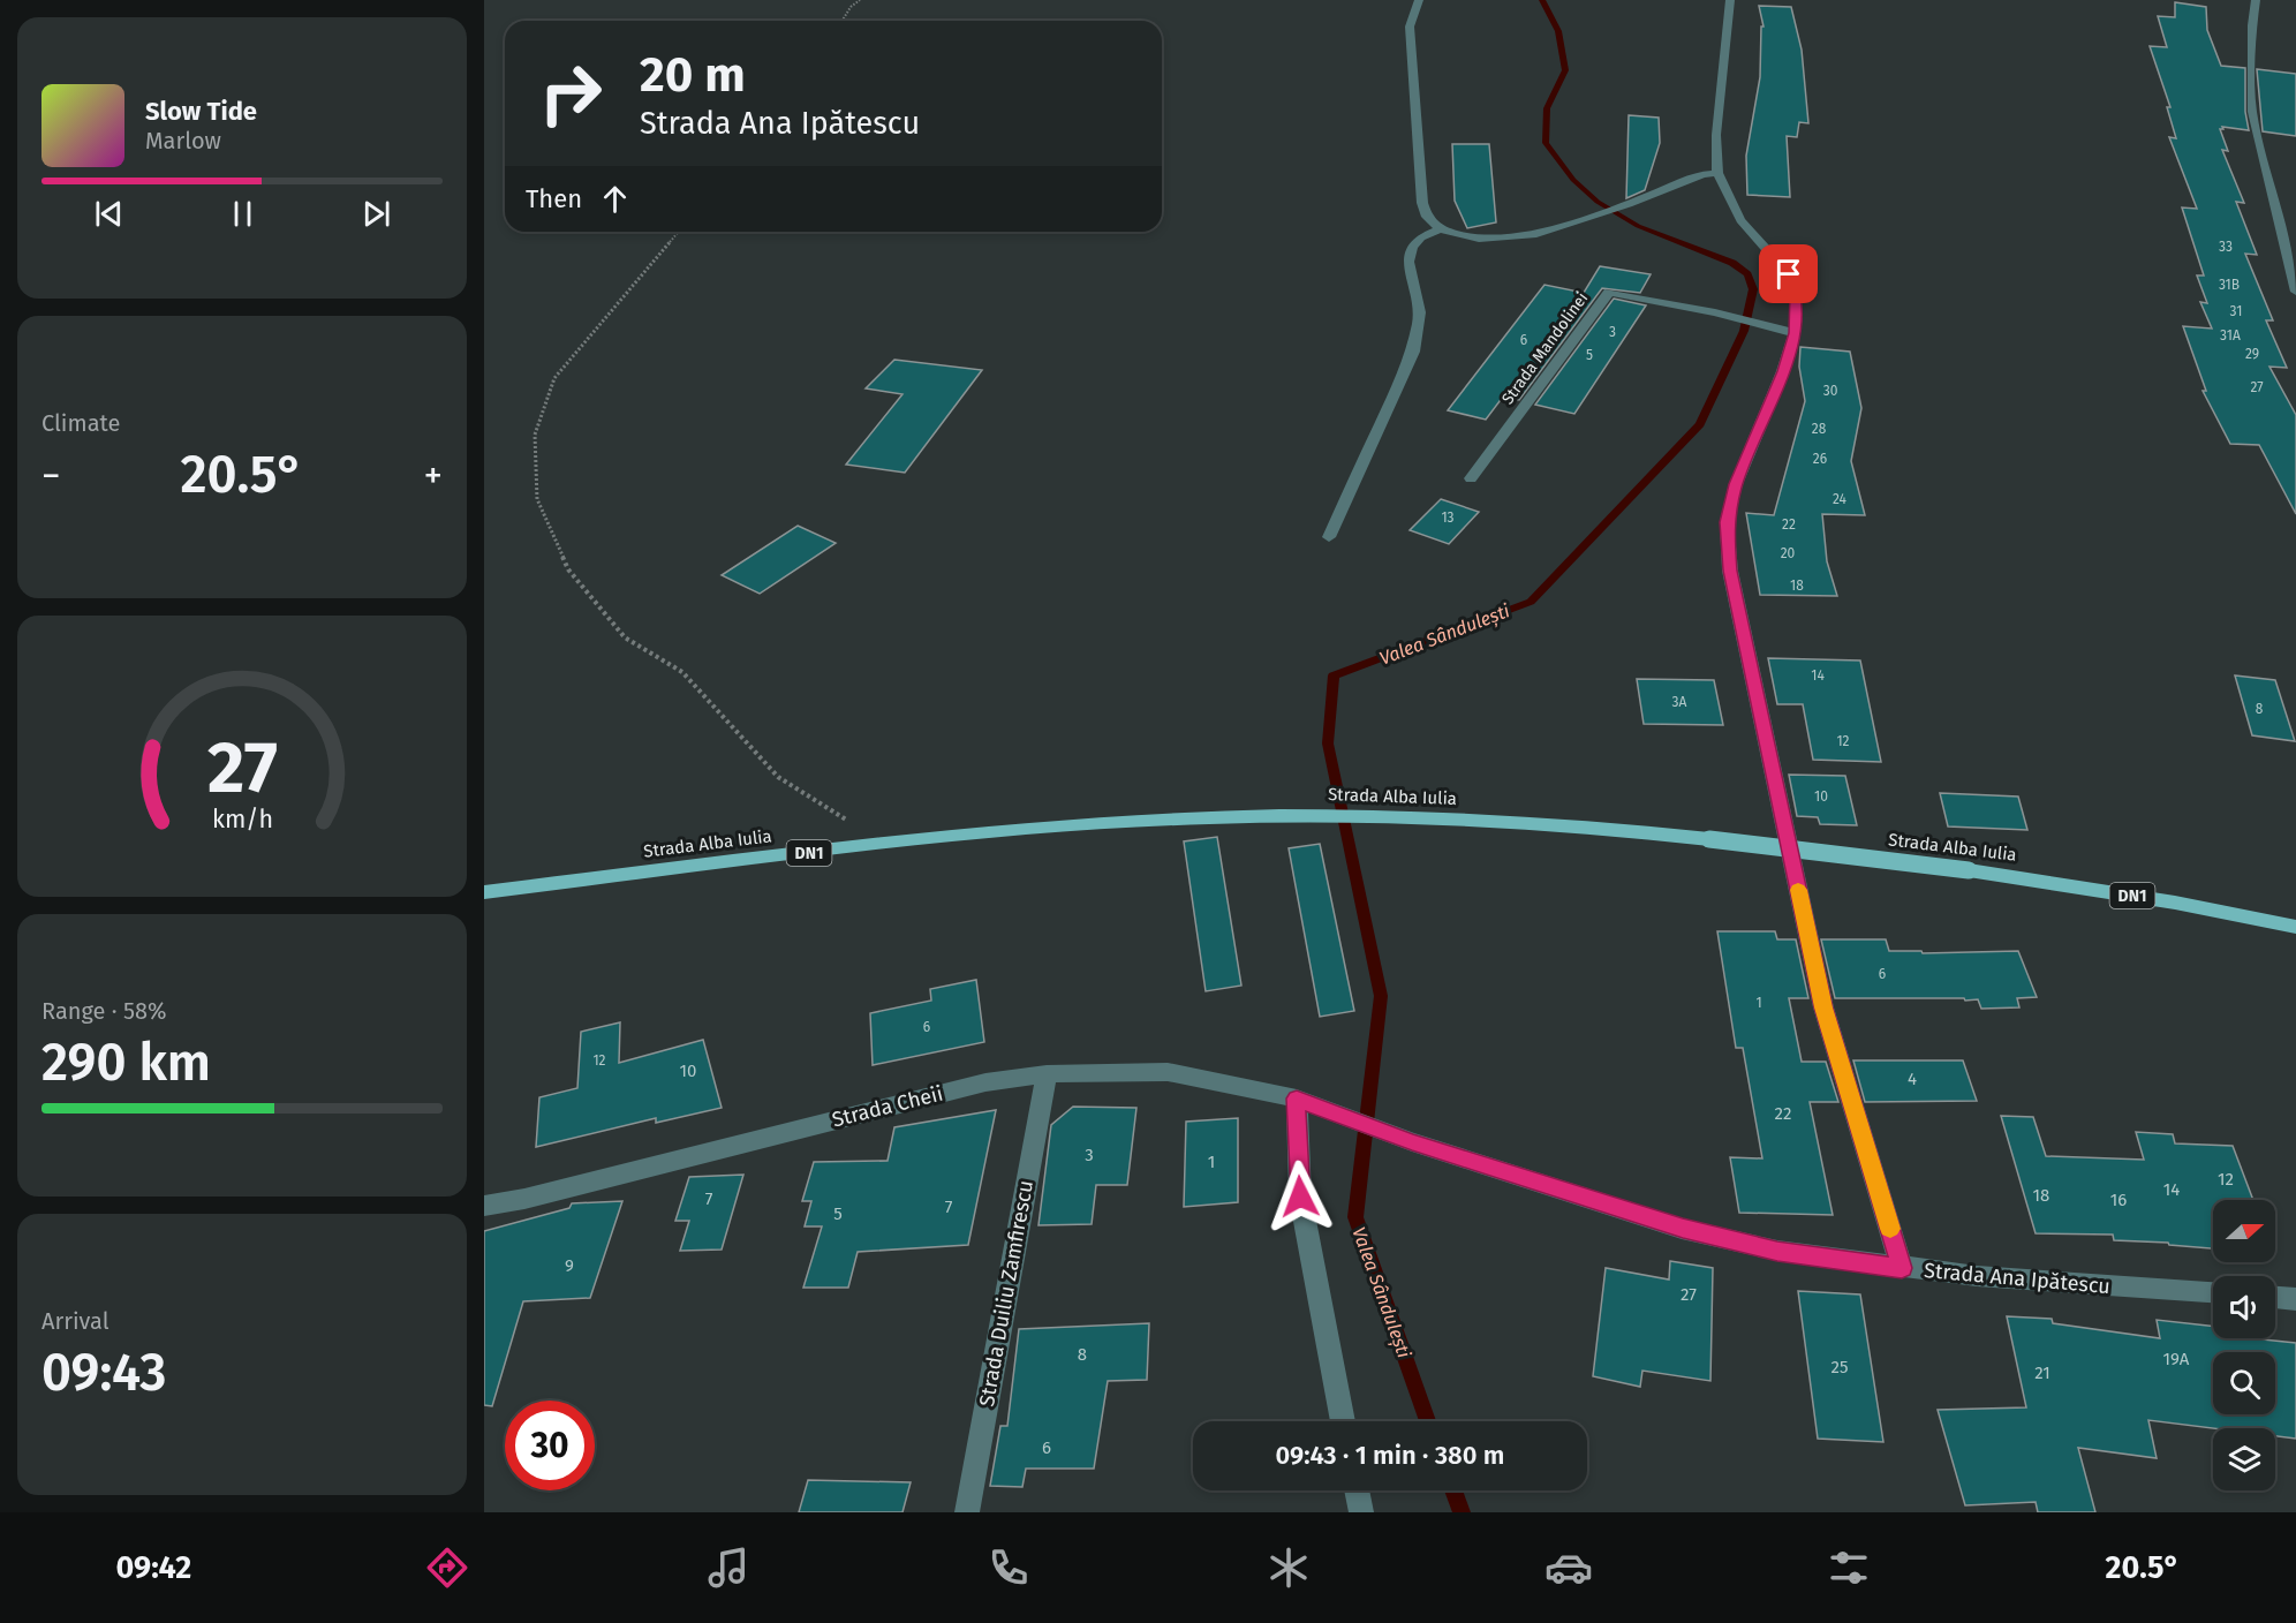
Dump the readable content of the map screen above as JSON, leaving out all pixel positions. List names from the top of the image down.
{
  "streets": {
    "main road": ["Strada Alba Iulia", "DN1"],
    "street": [
      "Strada Mandolinei",
      "Strada Cheii",
      "Strada Ana Ipătescu",
      "Strada Duiliu Zamfirescu"
    ]
  },
  "crossings": [
    ["Strada Cheii", "Strada Ana Ipătescu"],
    ["Strada Cheii", "Strada Duiliu Zamfirescu"]
  ],
  "water": ["Valea Sândulești"],
  "house_numbers": [
    "33",
    "31B",
    "31",
    "3",
    "31A",
    "6",
    "29",
    "5",
    "27",
    "30",
    "28",
    "26",
    "24",
    "13",
    "22",
    "20",
    "18",
    "14",
    "3A",
    "8",
    "12",
    "10",
    "6",
    "1",
    "6",
    "12",
    "10",
    "4",
    "22",
    "3",
    "1",
    "12",
    "14",
    "18",
    "7",
    "16",
    "7",
    "5",
    "9",
    "27",
    "8",
    "19A",
    "25",
    "21",
    "6"
  ],
  "north": "right",
  "page": {
    "turn": ["20 m", "Strada Ana Ipătescu"],
    "song": ["Slow Tide", "Marlow"],
    "then": "Then",
    "tile": [
      "Climate",
      ["Range · 58%", "290 km"],
      ["Arrival", "09:43"]
    ],
    "heat": ["−", "20.5°", "+"],
    "limit": "30",
    "trip": "09:43 · 1 min · 380 m",
    "tabs": ["09:42", "20.5°"],
    "gauge": ["27", "km/h"]
  }
}
